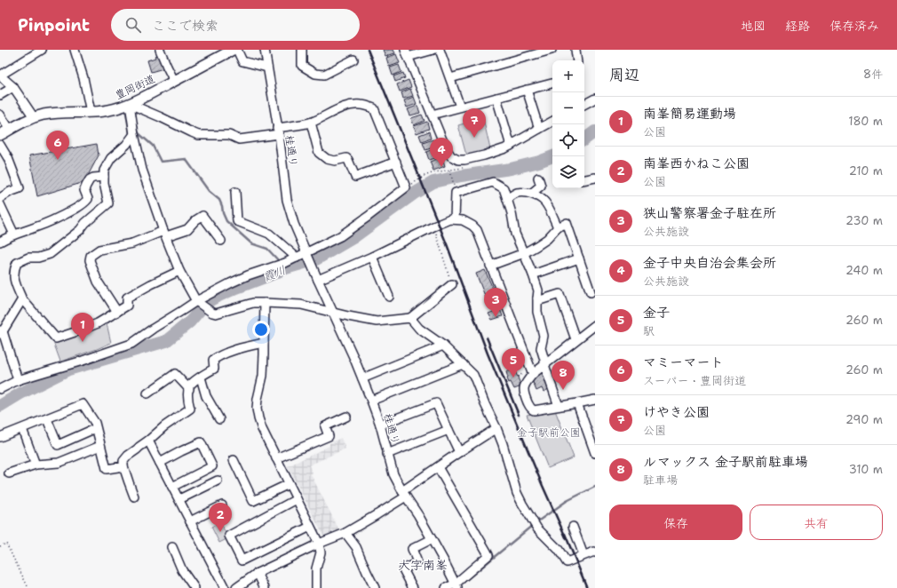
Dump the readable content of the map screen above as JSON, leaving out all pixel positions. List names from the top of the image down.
{
  "streets": {
    "main road": ["豊岡街道"],
    "street": ["桂通り"]
  },
  "districts": ["大字南峯"],
  "water": ["霞川"],
  "parks": ["金子駅前公園"],
  "page": {
    "header": "Pinpoint",
    "search": "ここで検索",
    "nav": ["地図", "経路", "保存済み"],
    "heading": ["周辺", "8件"],
    "map_buttons": ["+", "−"],
    "list": [
      {
        "mark": "1",
        "name": "南峯簡易運動場",
        "note": "公園",
        "value": "180 m"
      },
      {
        "mark": "2",
        "name": "南峯西かねこ公園",
        "note": "公園",
        "value": "210 m"
      },
      {
        "mark": "3",
        "name": "狭山警察署金子駐在所",
        "note": "公共施設",
        "value": "230 m"
      },
      {
        "mark": "4",
        "name": "金子中央自治会集会所",
        "note": "公共施設",
        "value": "240 m"
      },
      {
        "mark": "5",
        "name": "金子",
        "note": "駅",
        "value": "260 m"
      },
      {
        "mark": "6",
        "name": "マミーマート",
        "note": "スーパー · 豊岡街道",
        "value": "260 m"
      },
      {
        "mark": "7",
        "name": "けやき公園",
        "note": "公園",
        "value": "290 m"
      },
      {
        "mark": "8",
        "name": "ルマックス 金子駅前駐車場",
        "note": "駐車場",
        "value": "310 m"
      }
    ],
    "pins": [
      "7",
      "6",
      "4",
      "3",
      "1",
      "5",
      "8",
      "2"
    ],
    "buttons": ["保存", "共有"]
  }
}
